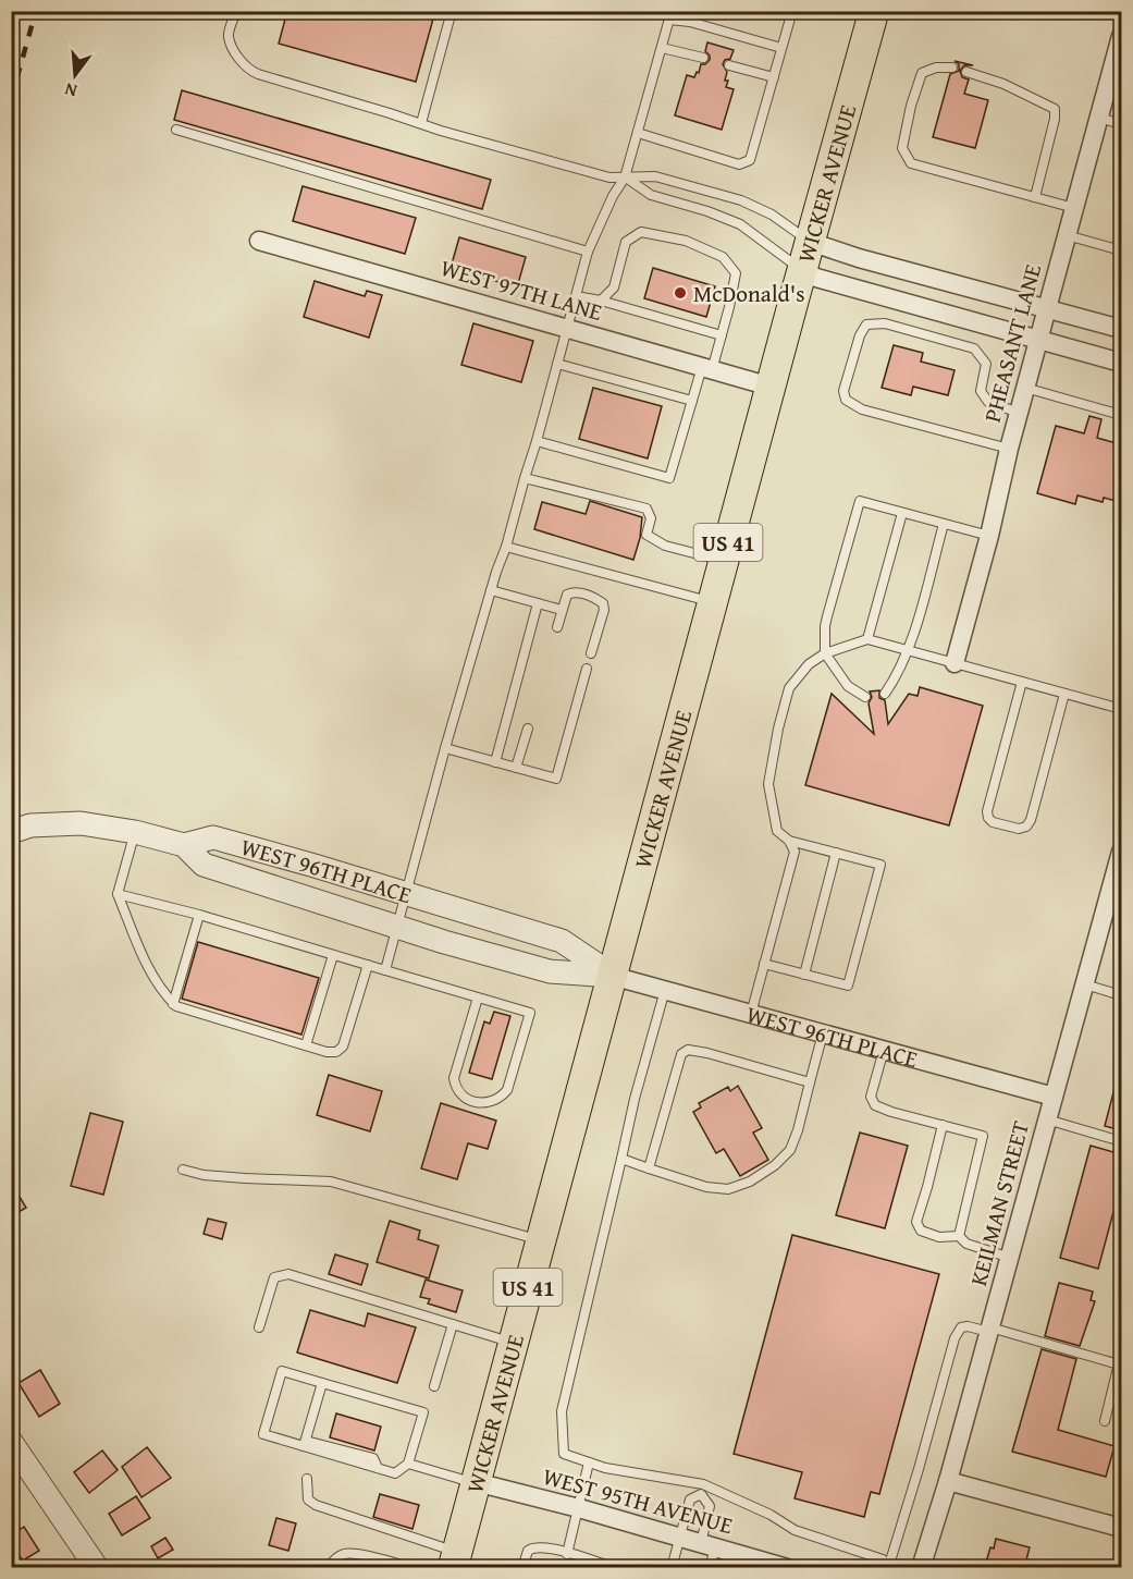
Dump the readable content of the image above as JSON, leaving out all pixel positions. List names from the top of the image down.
{
  "streets": {
    "highway": ["WICKER AVENUE", "US 41"],
    "street": [
      "WEST 97TH LANE",
      "PHEASANT LANE",
      "WEST 96TH PLACE",
      "KEILMAN STREET",
      "WEST 95TH AVENUE"
    ]
  },
  "crossings": [
    ["WICKER AVENUE", "WEST 97TH LANE"],
    ["WICKER AVENUE", "WEST 96TH PLACE"],
    ["WICKER AVENUE", "WEST 95TH AVENUE"],
    ["WEST 96TH PLACE", "KEILMAN STREET"]
  ],
  "places": ["McDonald's"],
  "north": "bottom"
}
